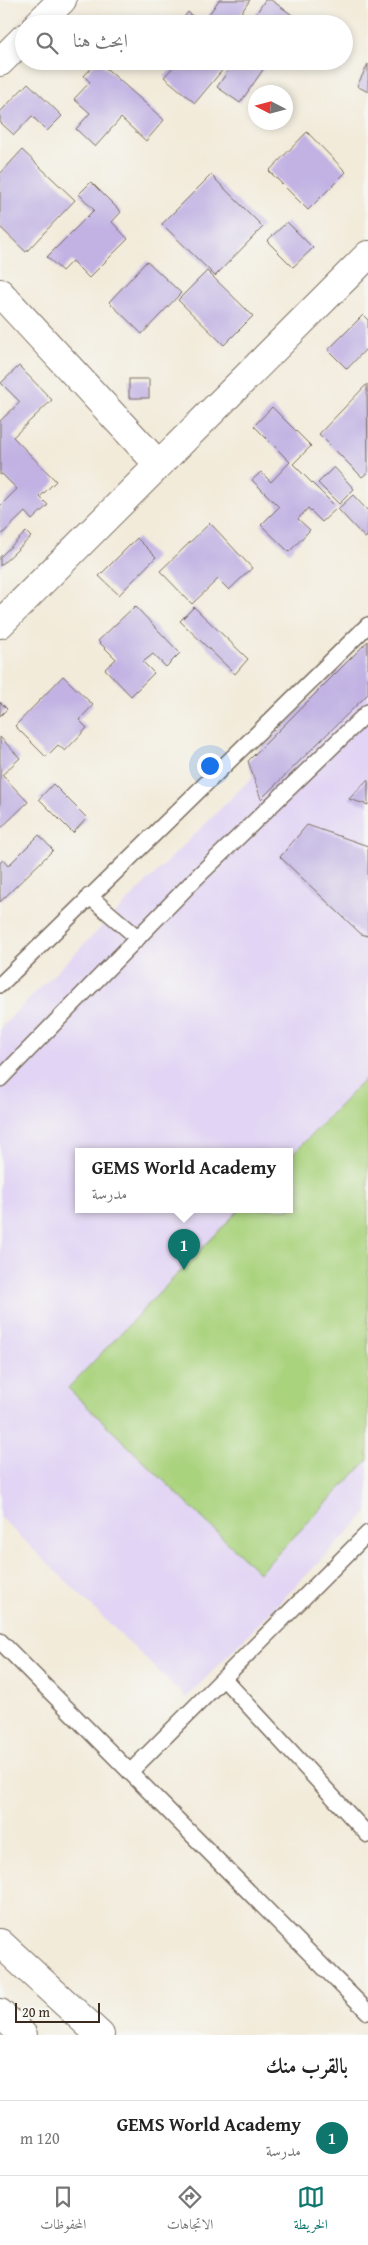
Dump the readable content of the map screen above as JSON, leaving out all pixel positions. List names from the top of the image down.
{
  "scale_bar": "20 m",
  "north": "left",
  "page": {
    "search": "ابحث هنا",
    "popup": ["GEMS World Academy", "مدرسة"],
    "pins": "1",
    "scale": "20 m",
    "heading": "بالقرب منك",
    "list": [
      {
        "mark": "1",
        "name": "GEMS World Academy",
        "note": "مدرسة",
        "value": "120 m"
      }
    ],
    "nav": ["الخريطة", "الاتجاهات", "المحفوظات"]
  }
}
